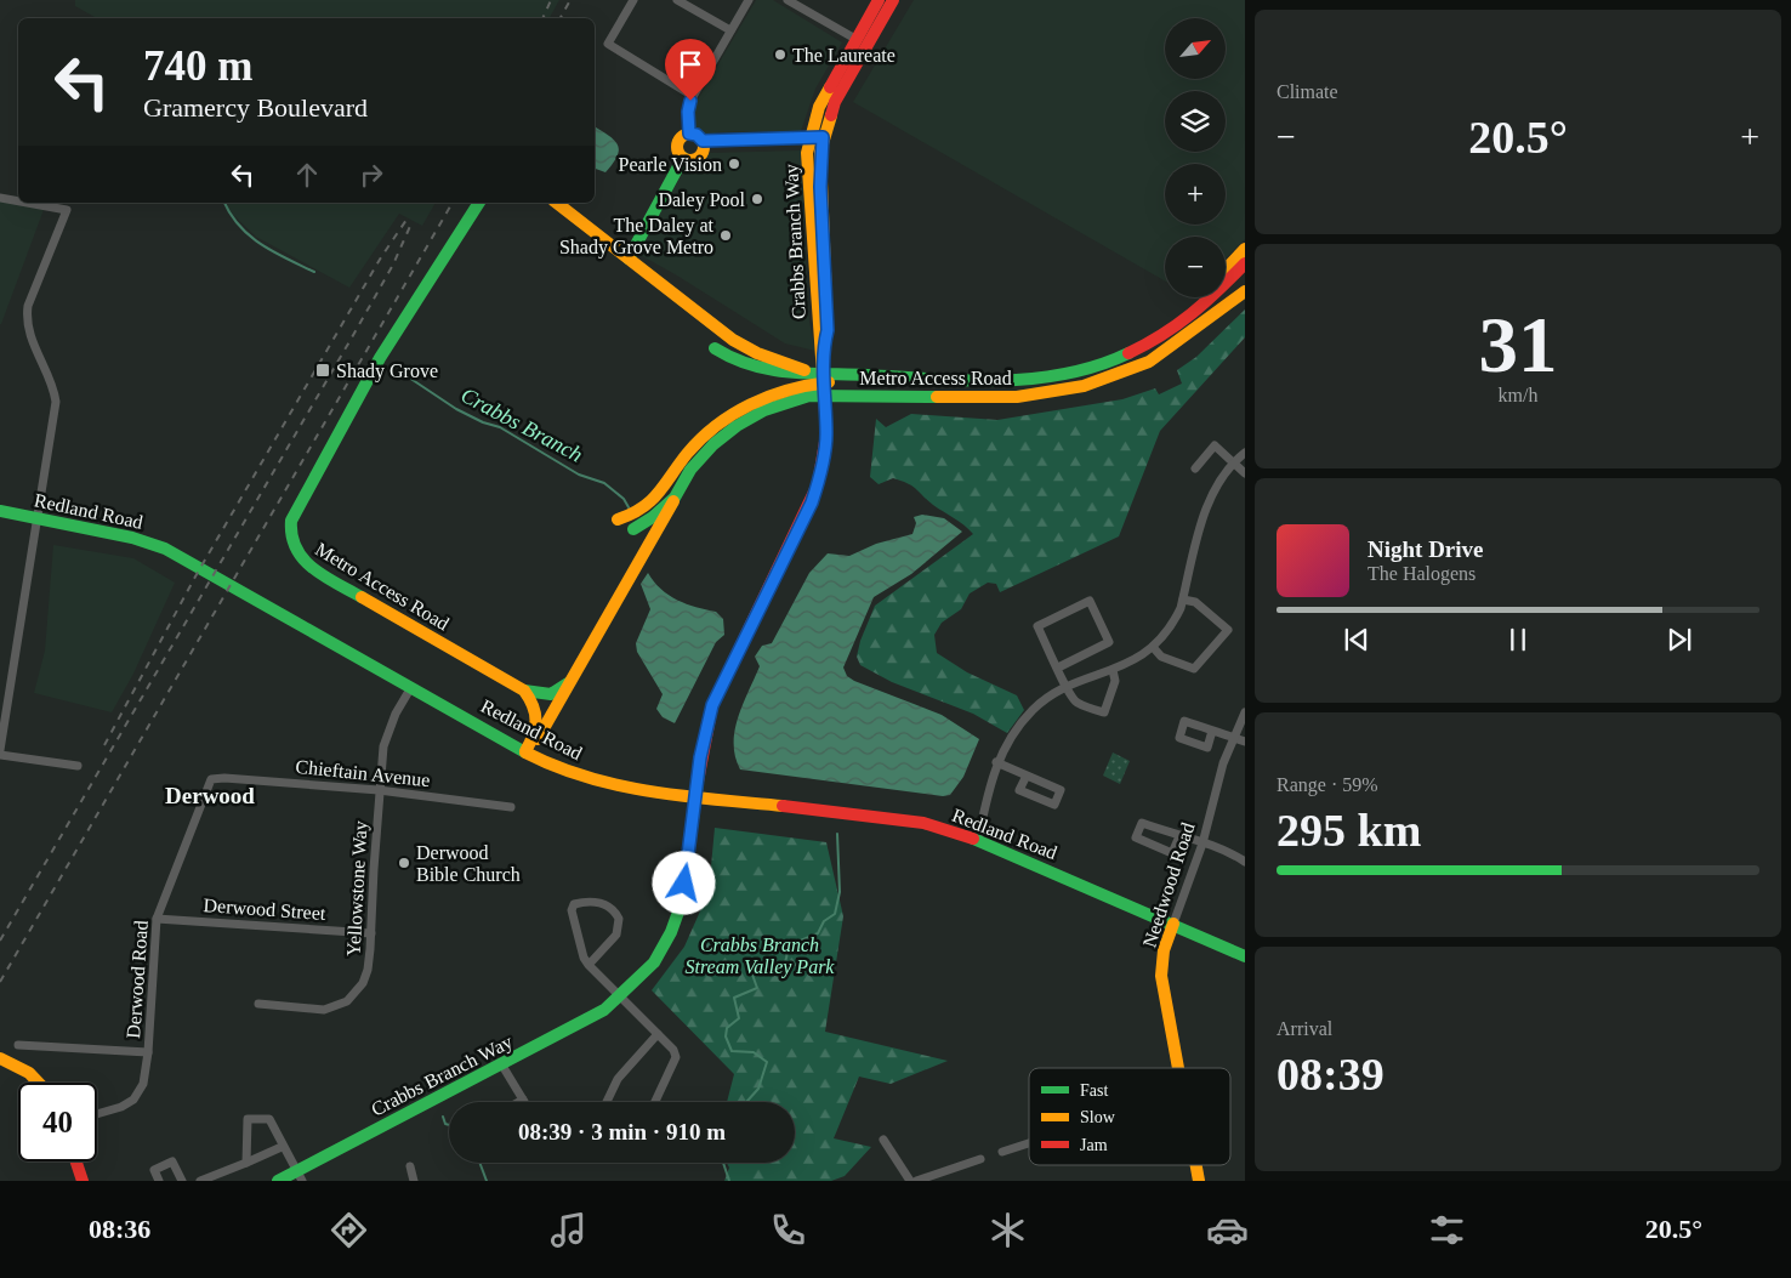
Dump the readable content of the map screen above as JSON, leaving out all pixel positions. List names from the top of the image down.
{
  "streets": {
    "main road": [
      "Crabbs Branch Way",
      "Metro Access Road",
      "Redland Road",
      "Needwood Road"
    ],
    "street": [
      "Chieftain Avenue",
      "Yellowstone Way",
      "Derwood Street",
      "Derwood Road"
    ]
  },
  "crossings": [
    ["Crabbs Branch Way", "Redland Road"],
    ["Metro Access Road", "Redland Road"],
    ["Redland Road", "Needwood Road"],
    ["Redland Road", "Yellowstone Way"],
    ["Chieftain Avenue", "Yellowstone Way"],
    ["Chieftain Avenue", "Derwood Road"],
    ["Yellowstone Way", "Derwood Street"],
    ["Derwood Street", "Derwood Road"]
  ],
  "districts": ["Derwood"],
  "water": ["Crabbs Branch"],
  "parks": ["Crabbs Branch Stream Valley Park"],
  "places": {
    "other": [
      "The Laureate",
      "Pearle Vision",
      "Daley Pool",
      "The Daley at Shady Grove Metro",
      "Derwood Bible Church"
    ],
    "transit": ["Shady Grove"]
  },
  "legend": ["Fast", "Slow", "Jam"],
  "north": "top right",
  "page": {
    "tile": [
      "Climate",
      ["31", "km/h"],
      ["Range · 59%", "295 km"],
      ["Arrival", "08:39"]
    ],
    "map_buttons": ["+", "−"],
    "turn": ["740 m", "Gramercy Boulevard"],
    "heat": ["−", "20.5°", "+"],
    "song": ["Night Drive", "The Halogens"],
    "limit": "40",
    "trip": "08:39 · 3 min · 910 m",
    "tabs": ["08:36", "20.5°"]
  }
}
